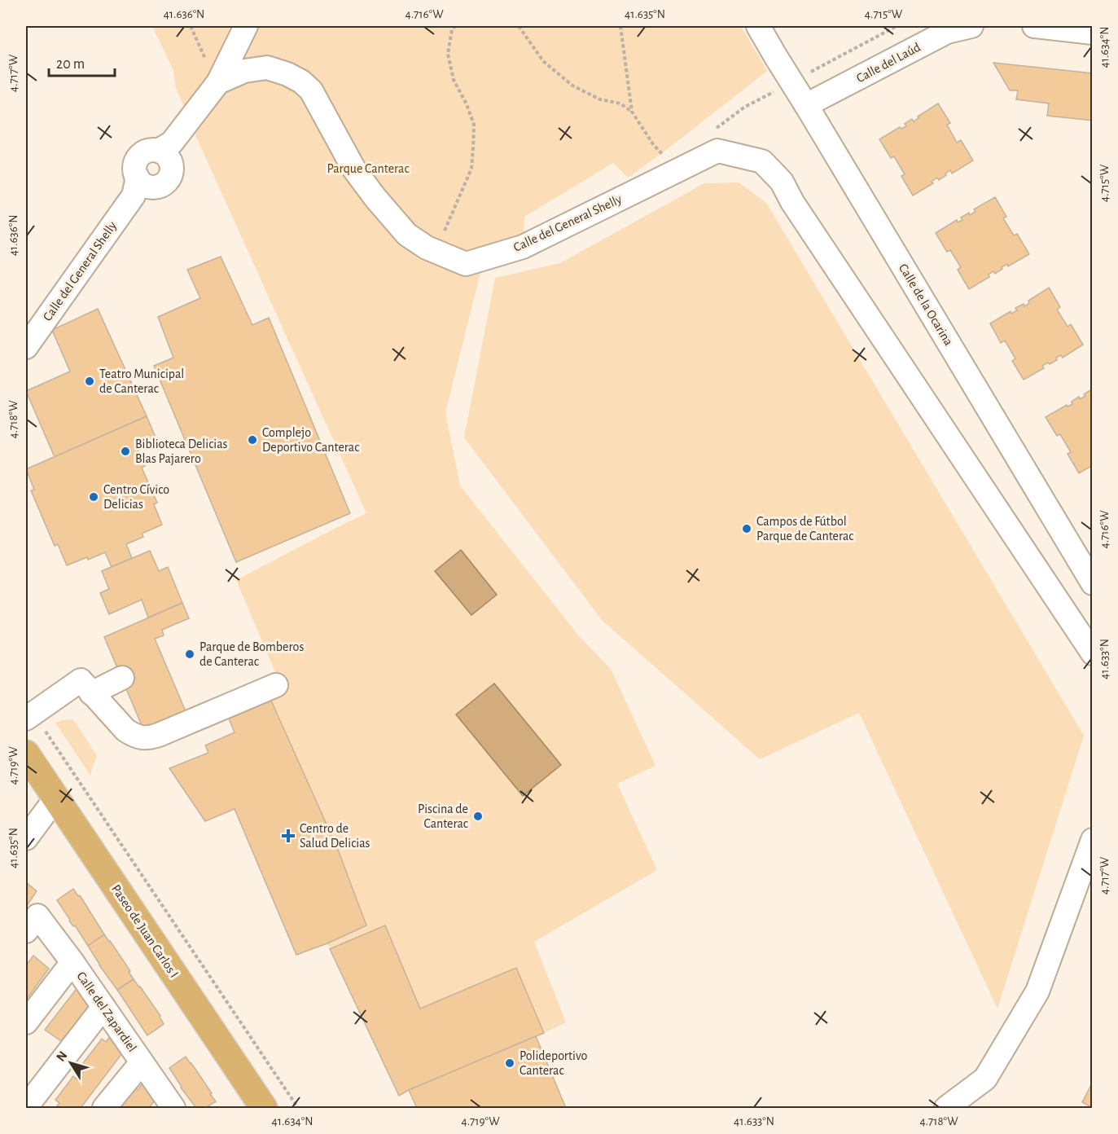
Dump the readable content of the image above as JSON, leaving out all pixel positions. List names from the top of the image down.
{
  "streets": {
    "main road": ["Paseo de Juan Carlos I"],
    "street": [
      "Calle del Laúd",
      "Calle del General Shelly",
      "Calle de la Ocarina",
      "Calle del Zapardiel"
    ]
  },
  "crossings": [
    ["Calle del Laúd", "Calle de la Ocarina"]
  ],
  "parks": ["Parque Canterac"],
  "places": {
    "other": [
      "Teatro Municipal de Canterac",
      "Complejo Deportivo Canterac",
      "Biblioteca Delicias Blas Pajarero",
      "Centro Cívico Delicias",
      "Campos de Fútbol Parque de Canterac",
      "Parque de Bomberos de Canterac",
      "Piscina de Canterac",
      "Polideportivo Canterac"
    ],
    "health": ["Centro de Salud Delicias"]
  },
  "scale_bar": "20 m",
  "north": "top left",
  "coordinates": [
    "41.636°N",
    "4.716°W",
    "41.635°N",
    "4.715°W",
    "41.634°N",
    "4.717°W",
    "4.718°W",
    "41.633°N",
    "4.719°W"
  ]
}
